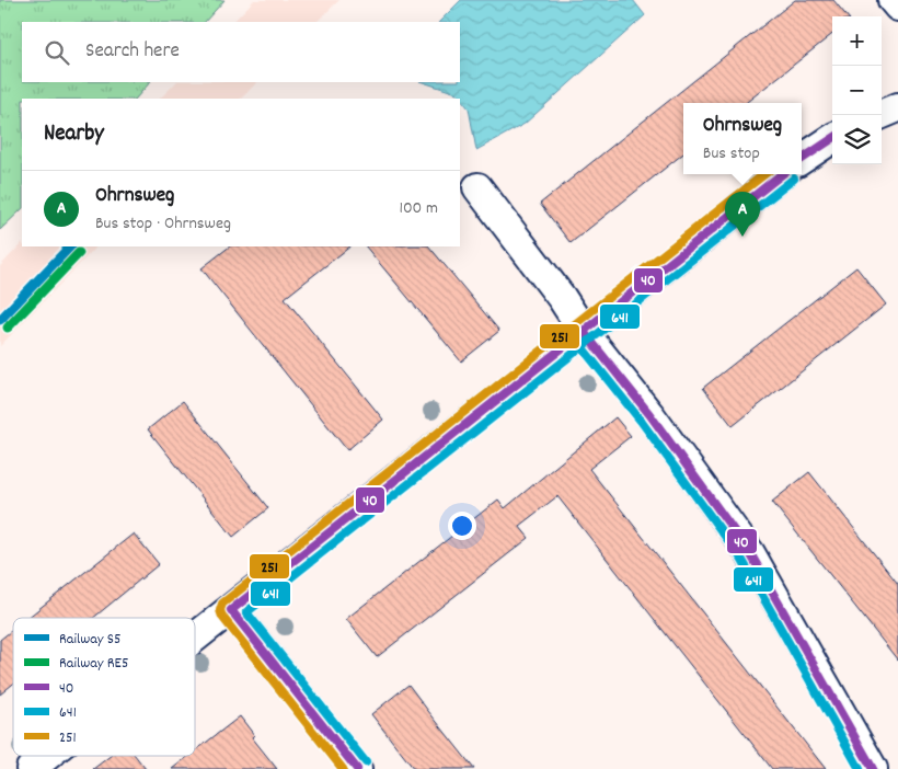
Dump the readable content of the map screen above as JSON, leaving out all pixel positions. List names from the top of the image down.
{
  "lines": [
    "transit line 40",
    "transit line 251",
    "transit line 641",
    "rail line S5",
    "rail line RE5"
  ],
  "legend": [
    "Railway S5",
    "Railway RE5",
    "40",
    "641",
    "251"
  ],
  "page": {
    "map_buttons": ["+", "−"],
    "search": "Search here",
    "heading": "Nearby",
    "popup": ["Ohrnsweg", "Bus stop"],
    "list": [
      {
        "mark": "A",
        "name": "Ohrnsweg",
        "note": "Bus stop · Ohrnsweg",
        "value": "100 m"
      }
    ],
    "pins": "A"
  }
}
